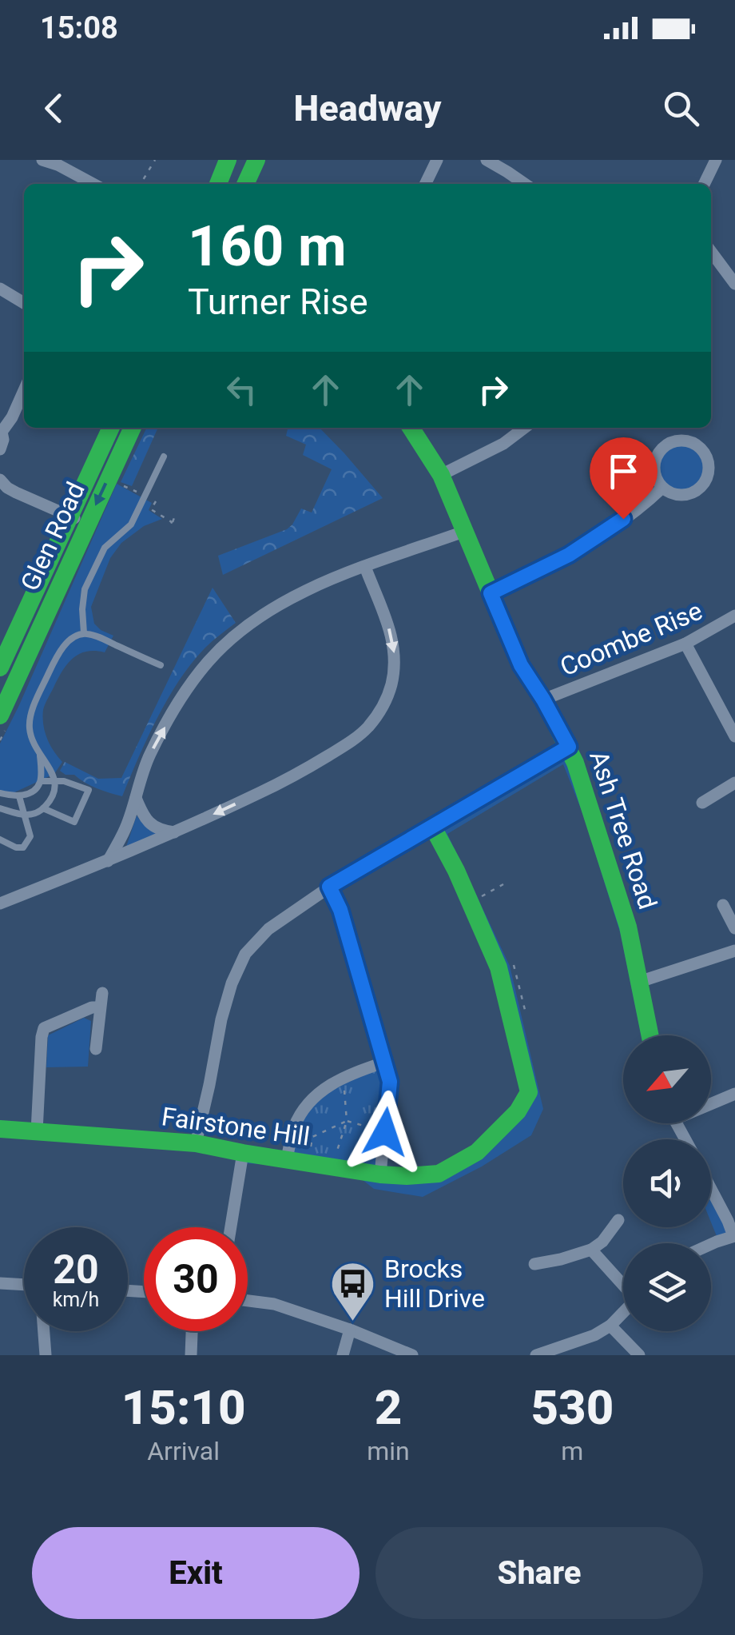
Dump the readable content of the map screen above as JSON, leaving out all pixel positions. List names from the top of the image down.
{
  "streets": {
    "main road": ["Glen Road", "Ash Tree Road", "Fairstone Hill"],
    "street": ["Coombe Rise"]
  },
  "crossings": [
    ["Coombe Rise", "Ash Tree Road"]
  ],
  "places": {
    "bus stop": ["Brocks Hill Drive"]
  },
  "north": "bottom left",
  "page": {
    "status": "15:08",
    "header": "Headway",
    "turn": ["160 m", "Turner Rise"],
    "speed": "20 km/h",
    "limit": "30",
    "eta": [
      "15:10",
      "Arrival",
      "2",
      "min",
      "530",
      "m"
    ],
    "buttons": ["Exit", "Share"]
  }
}
